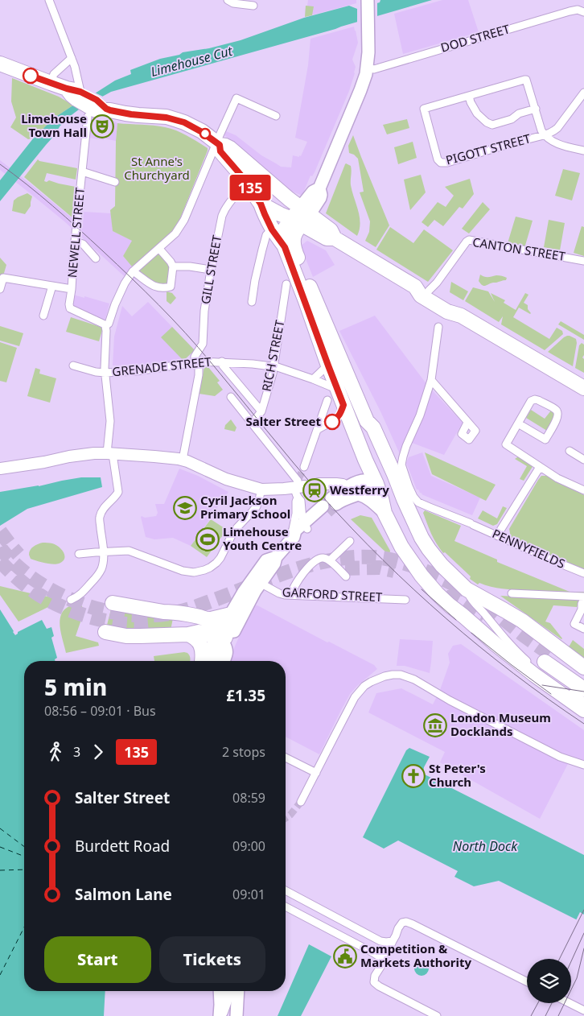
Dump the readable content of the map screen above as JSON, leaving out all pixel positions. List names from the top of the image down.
{
  "streets": {
    "street": [
      "DOD STREET",
      "PIGOTT STREET",
      "NEWELL STREET",
      "CANTON STREET",
      "GILL STREET",
      "RICH STREET",
      "GRENADE STREET",
      "PENNYFIELDS",
      "GARFORD STREET"
    ]
  },
  "crossings": [
    ["GILL STREET", "GRENADE STREET"],
    ["RICH STREET", "GRENADE STREET"]
  ],
  "water": ["Limehouse Cut", "North Dock"],
  "parks": ["St Anne's Churchyard"],
  "places": {
    "theatre": ["Limehouse Town Hall"],
    "other": ["Salter Street"],
    "station": ["Westferry"],
    "school or university": ["Cyril Jackson Primary School"],
    "sports": ["Limehouse Youth Centre"],
    "museum": ["London Museum Docklands"],
    "church": ["St Peter's Church"],
    "public building": ["Competition & Markets Authority"]
  },
  "lines": ["bus line 135"],
  "page": {
    "on_map": "135",
    "heading": ["5 min", "08:56 – 09:01 · Bus", "£1.35"],
    "legs": ["3", "135", "2 stops"],
    "list": [
      {
        "name": "Salter Street",
        "value": "08:59"
      },
      {
        "name": "Burdett Road",
        "value": "09:00"
      },
      {
        "name": "Salmon Lane",
        "value": "09:01"
      }
    ],
    "buttons": ["Start", "Tickets"]
  }
}
